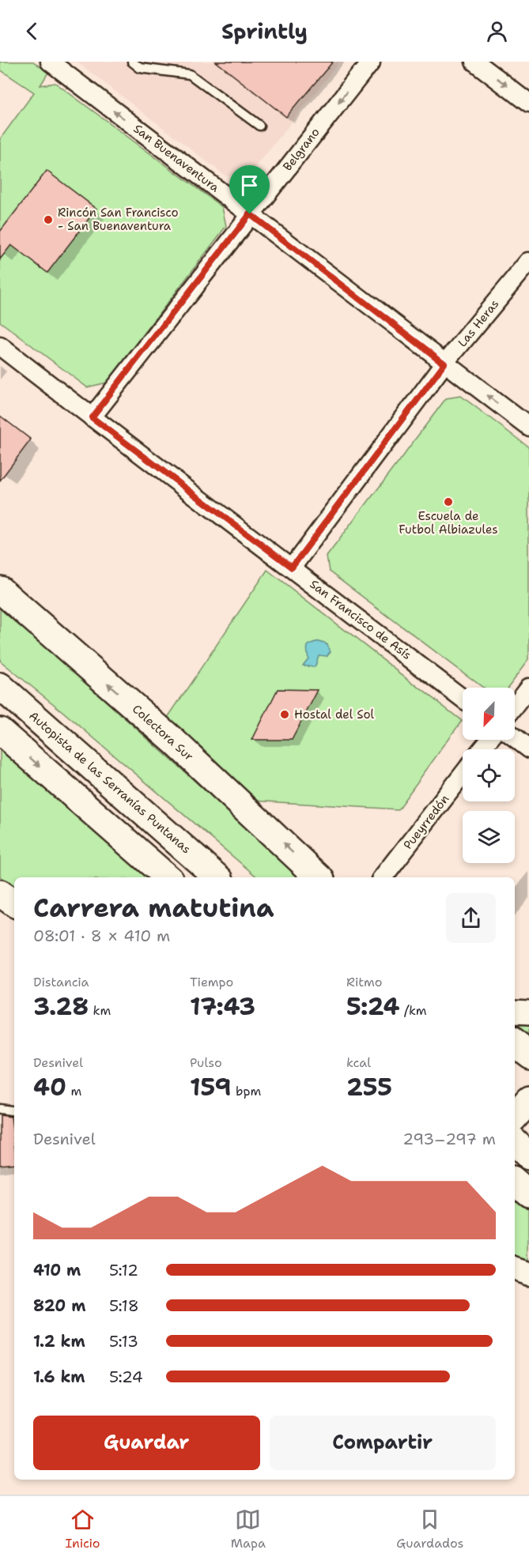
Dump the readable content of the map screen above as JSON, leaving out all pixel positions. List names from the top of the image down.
{
  "streets": {
    "main road": ["Colectora Sur", "Autopista de las Serranías Puntanas"],
    "street": [
      "Belgrano",
      "San Buenaventura",
      "Las Heras",
      "San Francisco de Asís",
      "Pueyrredón"
    ]
  },
  "crossings": [
    ["Belgrano", "San Buenaventura"],
    ["Belgrano", "San Francisco de Asís"],
    ["San Buenaventura", "Las Heras"],
    ["Las Heras", "San Francisco de Asís"]
  ],
  "one_way": ["Belgrano", "San Buenaventura"],
  "places": ["Rincón San Francisco - San Buenaventura", "Escuela de Futbol Albiazules", "Hostal del Sol"],
  "north": "bottom left",
  "page": {
    "header": "Sprintly",
    "heading": ["Carrera matutina", "08:01 · 8 × 410 m"],
    "stats": [
      ["Distancia", "3.28 km"],
      ["Tiempo", "17:43"],
      ["Ritmo", "5:24 /km"],
      ["Desnivel", "40 m"],
      ["Pulso", "159 bpm"],
      ["kcal", "255"]
    ],
    "chart": ["Desnivel", "293–297 m"],
    "list": [
      {
        "name": "410 m",
        "note": "5:12"
      },
      {
        "name": "820 m",
        "note": "5:18"
      },
      {
        "name": "1.2 km",
        "note": "5:13"
      },
      {
        "name": "1.6 km",
        "note": "5:24"
      }
    ],
    "buttons": ["Guardar", "Compartir"],
    "tabs": ["Inicio", "Mapa", "Guardados"]
  }
}
